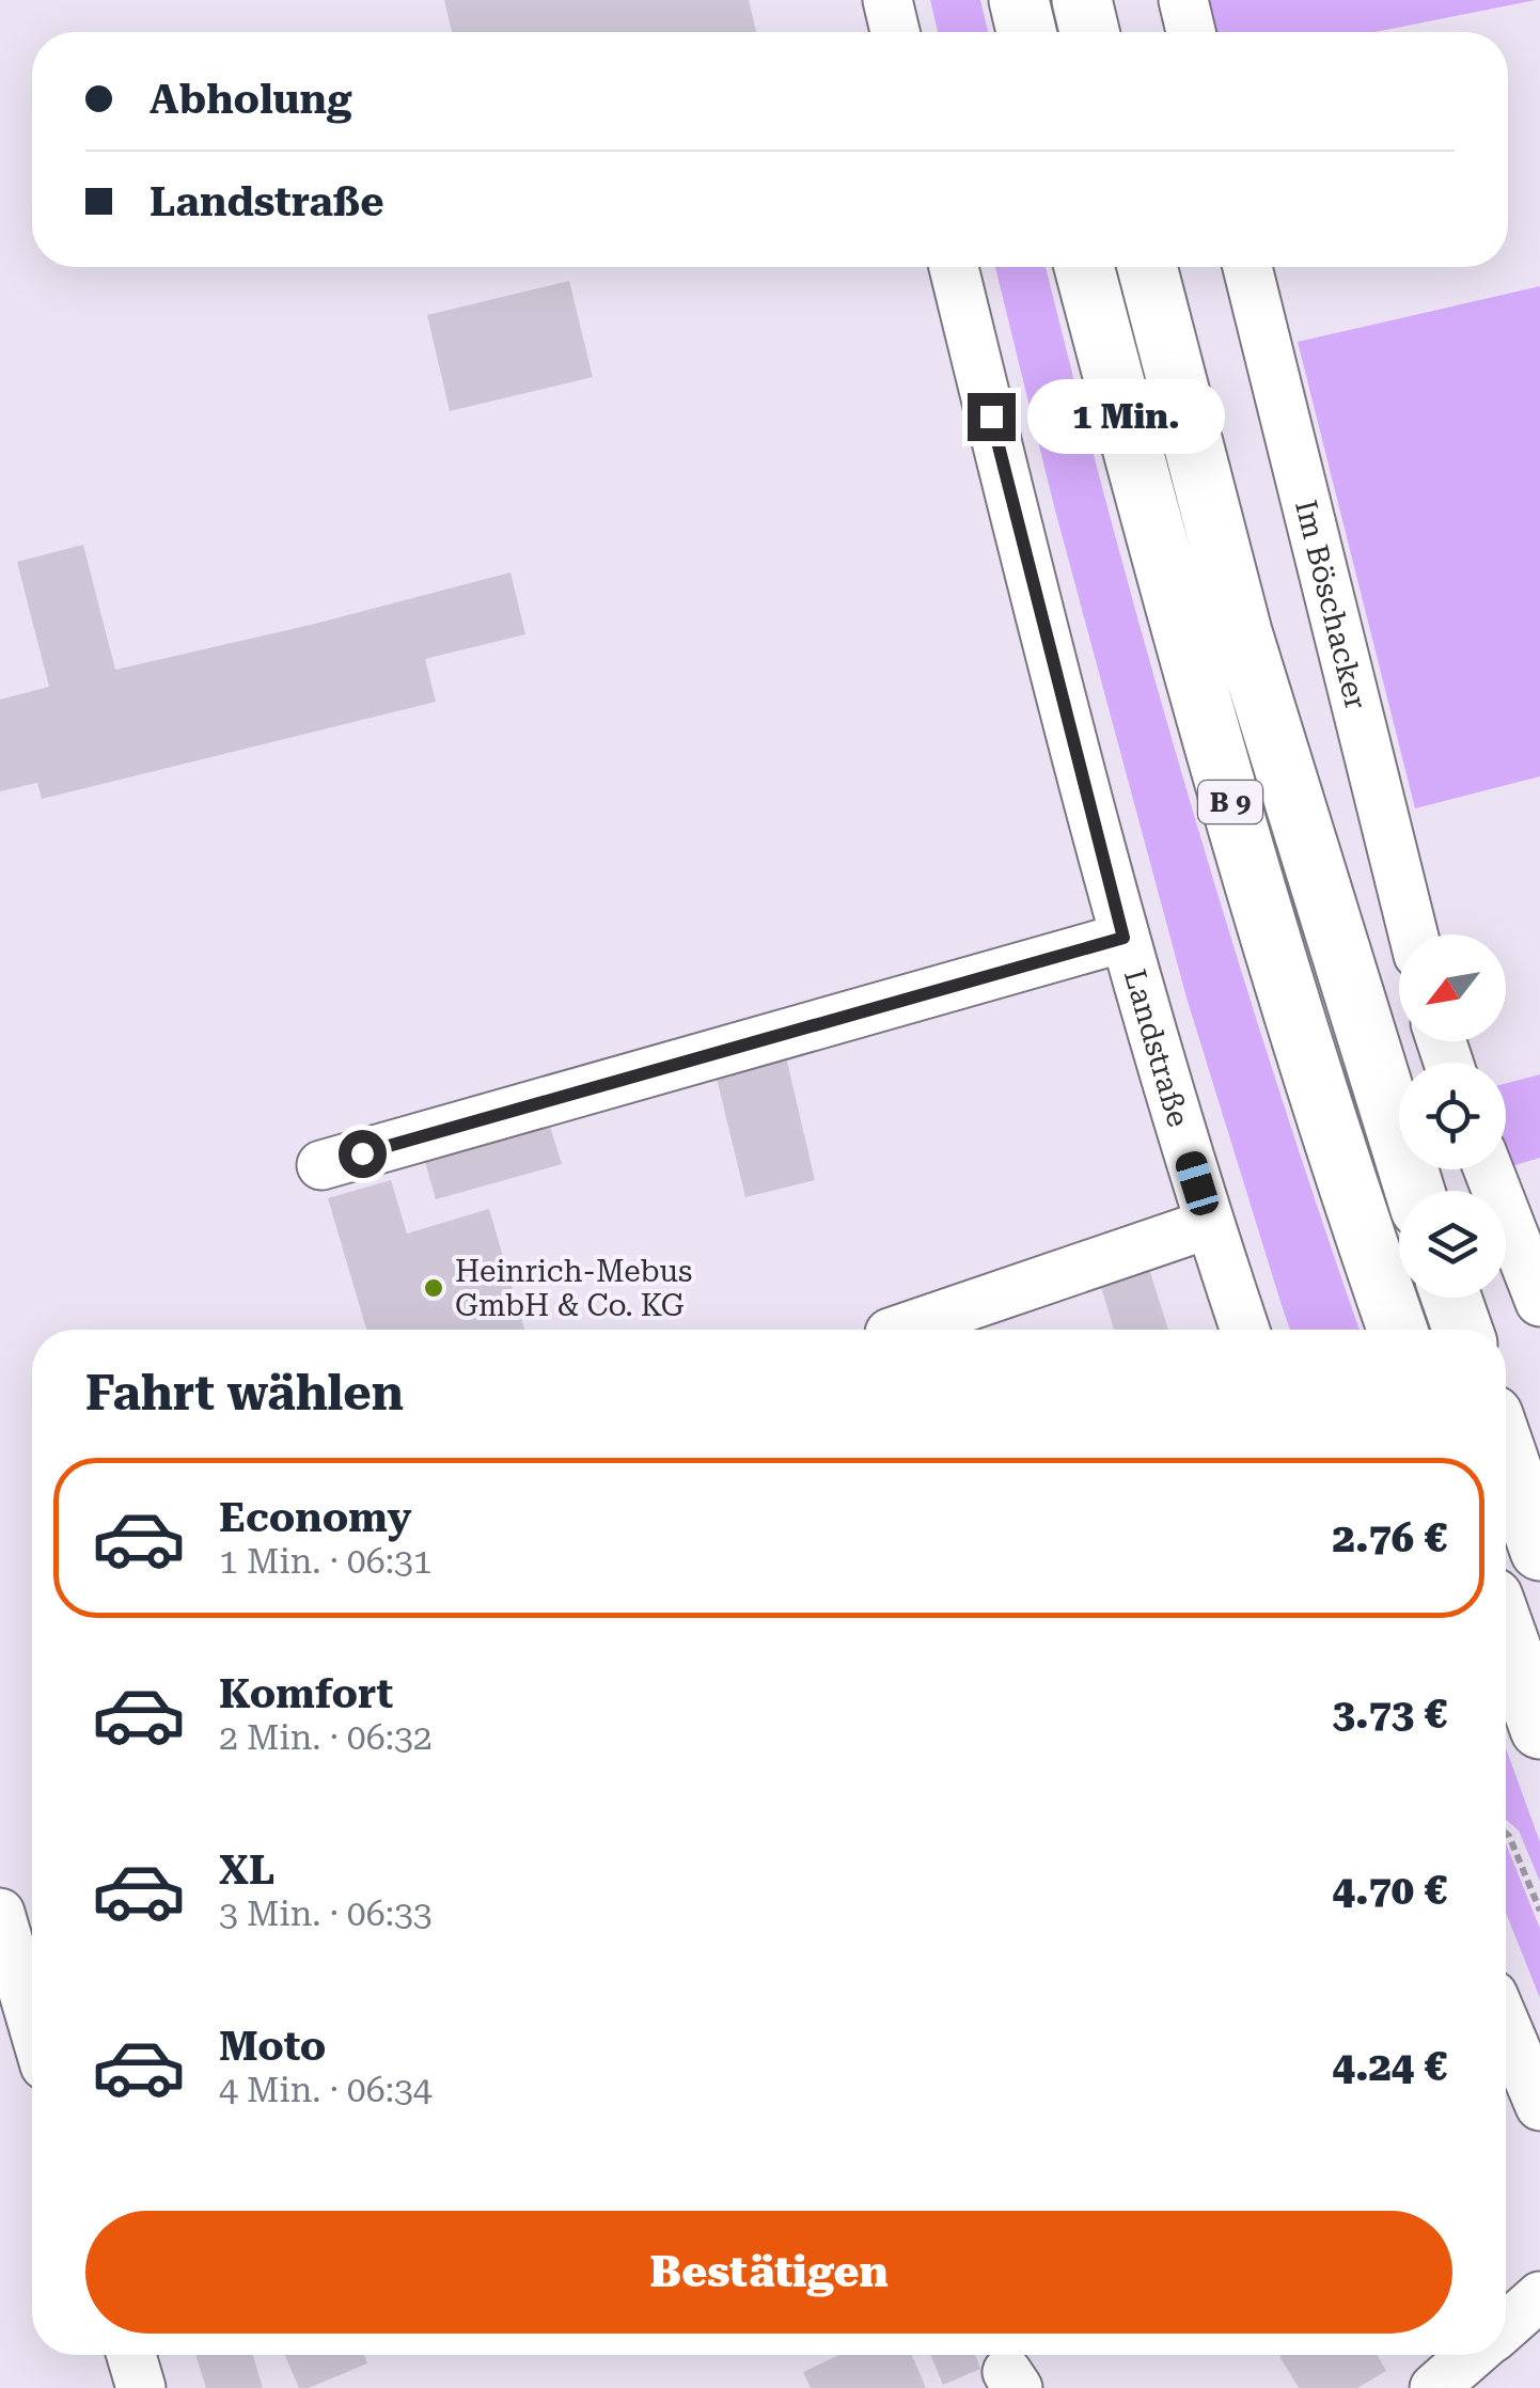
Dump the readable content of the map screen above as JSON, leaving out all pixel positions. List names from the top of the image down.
{
  "streets": {
    "highway": ["B 9"],
    "street": ["Im Böschacker", "Landstraße"]
  },
  "places": ["Heinrich-Mebus GmbH & Co. KG"],
  "north": "bottom left",
  "page": {
    "banner": ["Abholung", "Landstraße"],
    "bubble": "1 Min.",
    "heading": "Fahrt wählen",
    "list": [
      {
        "name": "Economy",
        "note": "1 Min. · 06:31",
        "value": "2.76 €"
      },
      {
        "name": "Komfort",
        "note": "2 Min. · 06:32",
        "value": "3.73 €"
      },
      {
        "name": "XL",
        "note": "3 Min. · 06:33",
        "value": "4.70 €"
      },
      {
        "name": "Moto",
        "note": "4 Min. · 06:34",
        "value": "4.24 €"
      }
    ],
    "buttons": "Bestätigen"
  }
}
